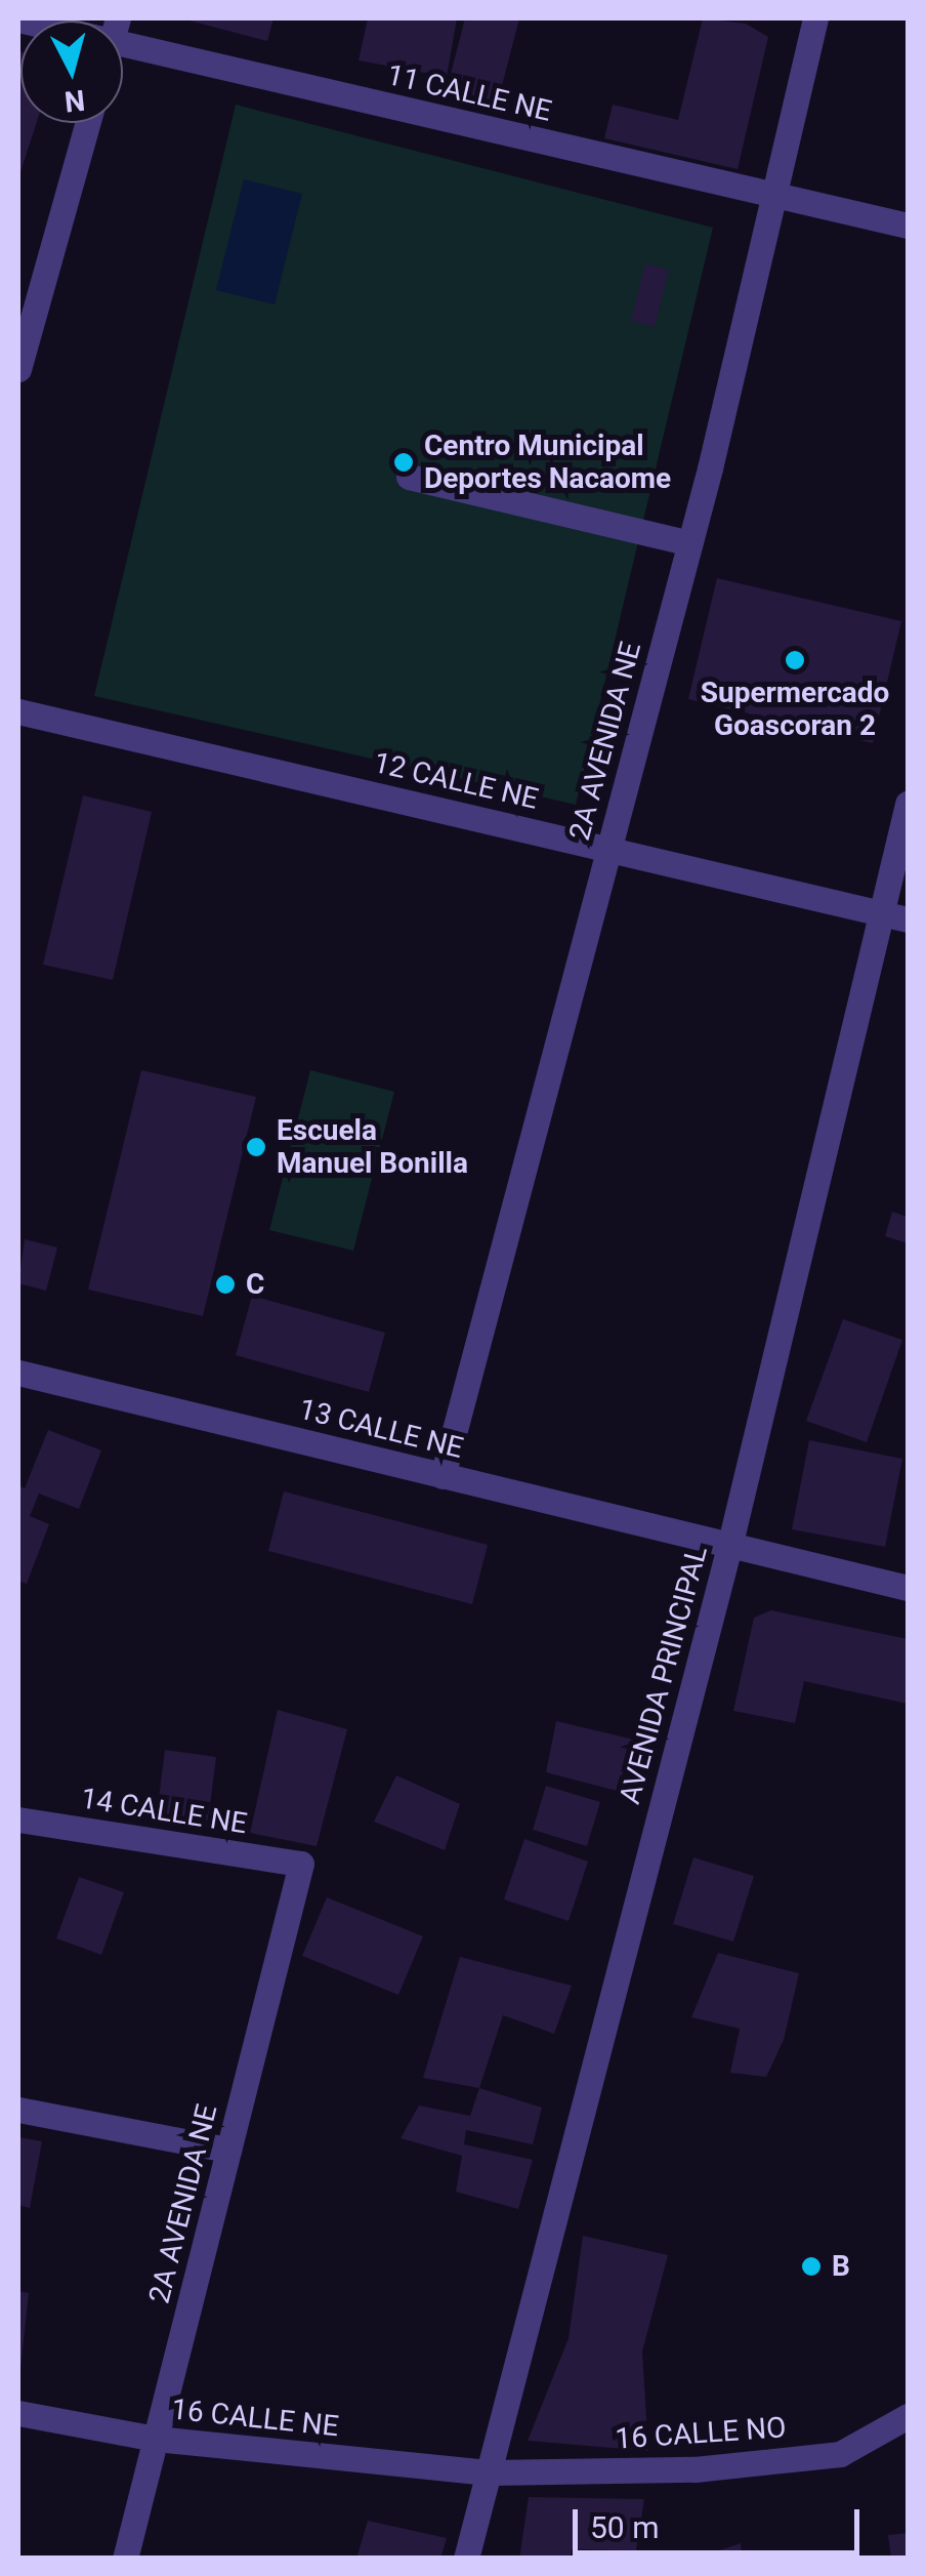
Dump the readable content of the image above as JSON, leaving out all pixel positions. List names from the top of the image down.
{
  "streets": {
    "street": [
      "11 CALLE NE",
      "2A AVENIDA NE",
      "12 CALLE NE",
      "13 CALLE NE",
      "AVENIDA PRINCIPAL",
      "14 CALLE NE",
      "16 CALLE NE",
      "16 CALLE NO"
    ]
  },
  "crossings": [
    ["11 CALLE NE", "2A AVENIDA NE"],
    ["2A AVENIDA NE", "12 CALLE NE"],
    ["2A AVENIDA NE", "13 CALLE NE"],
    ["2A AVENIDA NE", "14 CALLE NE"],
    ["2A AVENIDA NE", "16 CALLE NE"],
    ["12 CALLE NE", "AVENIDA PRINCIPAL"],
    ["13 CALLE NE", "AVENIDA PRINCIPAL"],
    ["AVENIDA PRINCIPAL", "16 CALLE NE"],
    ["AVENIDA PRINCIPAL", "16 CALLE NO"],
    ["16 CALLE NE", "16 CALLE NO"]
  ],
  "places": [
    "Centro Municipal Deportes Nacaome",
    "Supermercado Goascoran 2",
    "Escuela Manuel Bonilla",
    "C",
    "B"
  ],
  "scale_bar": "50 m",
  "north": "bottom"
}
